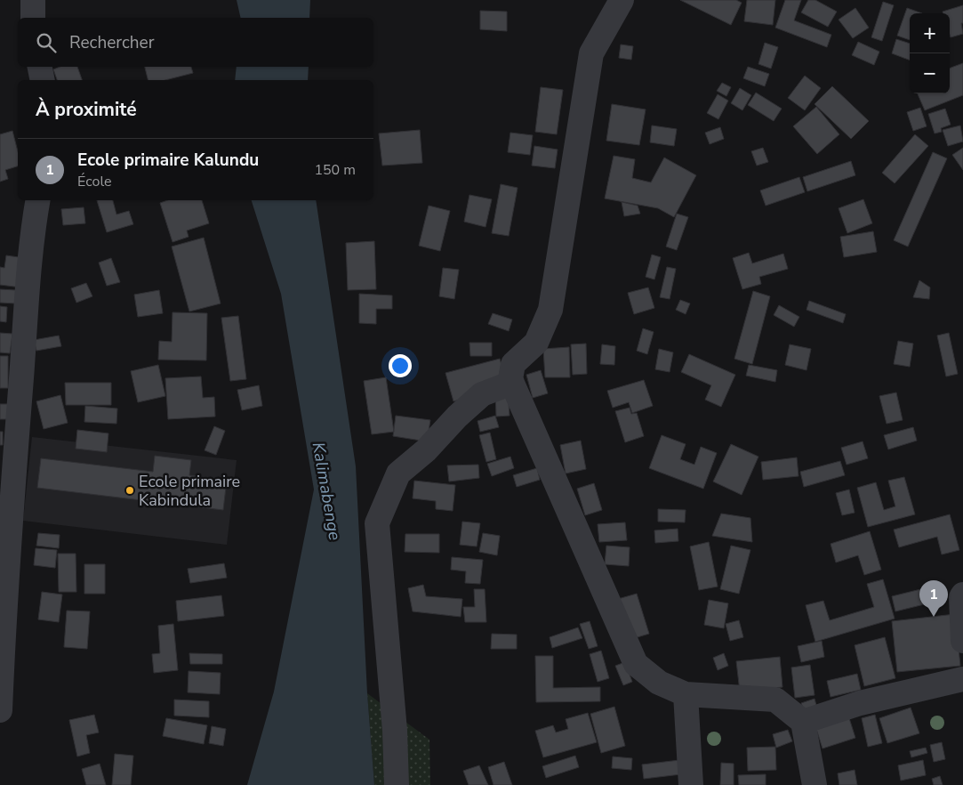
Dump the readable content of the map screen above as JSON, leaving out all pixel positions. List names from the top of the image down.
{
  "water": ["Kalimabenge"],
  "places": ["Ecole primaire Kabindula"],
  "page": {
    "map_buttons": ["+", "−"],
    "search": "Rechercher",
    "heading": "À proximité",
    "list": [
      {
        "mark": "1",
        "name": "Ecole primaire Kalundu",
        "note": "École",
        "value": "150 m"
      }
    ],
    "pins": "1"
  }
}
